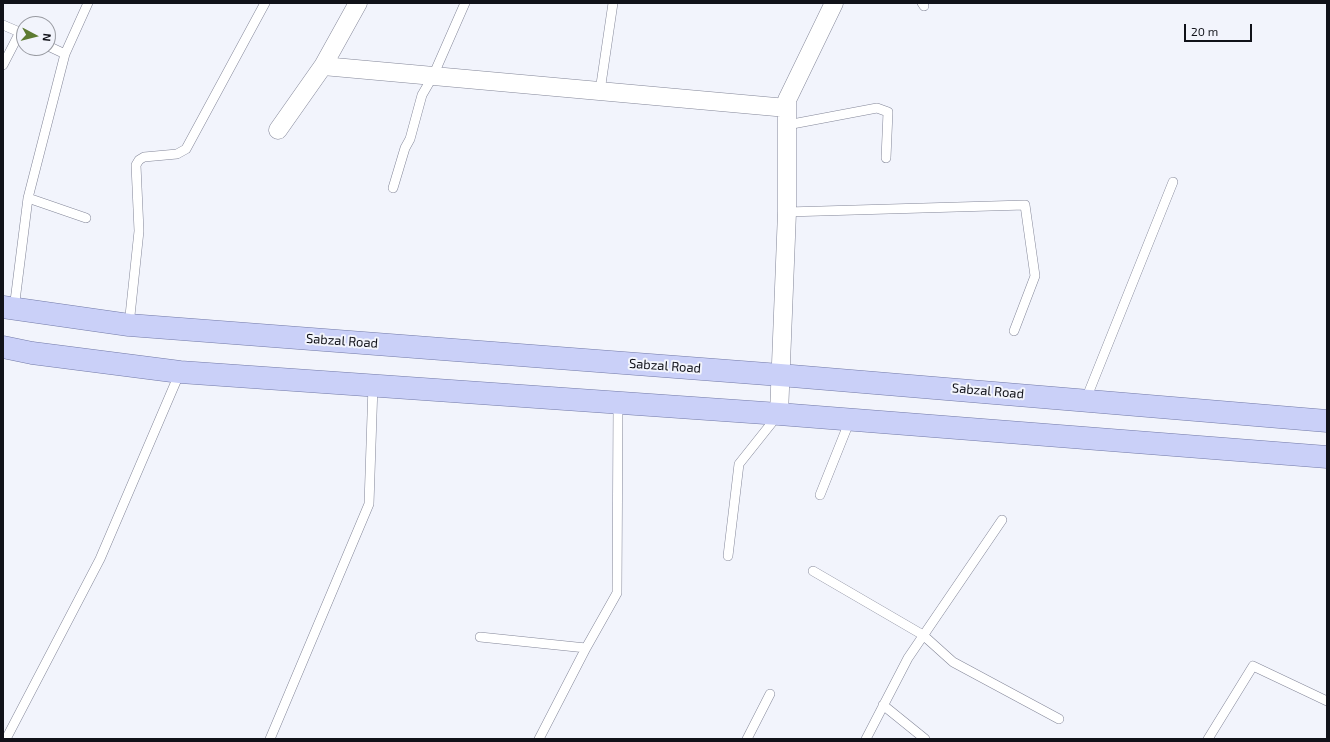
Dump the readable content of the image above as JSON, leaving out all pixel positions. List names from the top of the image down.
{
  "streets": {
    "main road": ["Sabzal Road"]
  },
  "scale_bar": "20 m",
  "north": "right"
}
